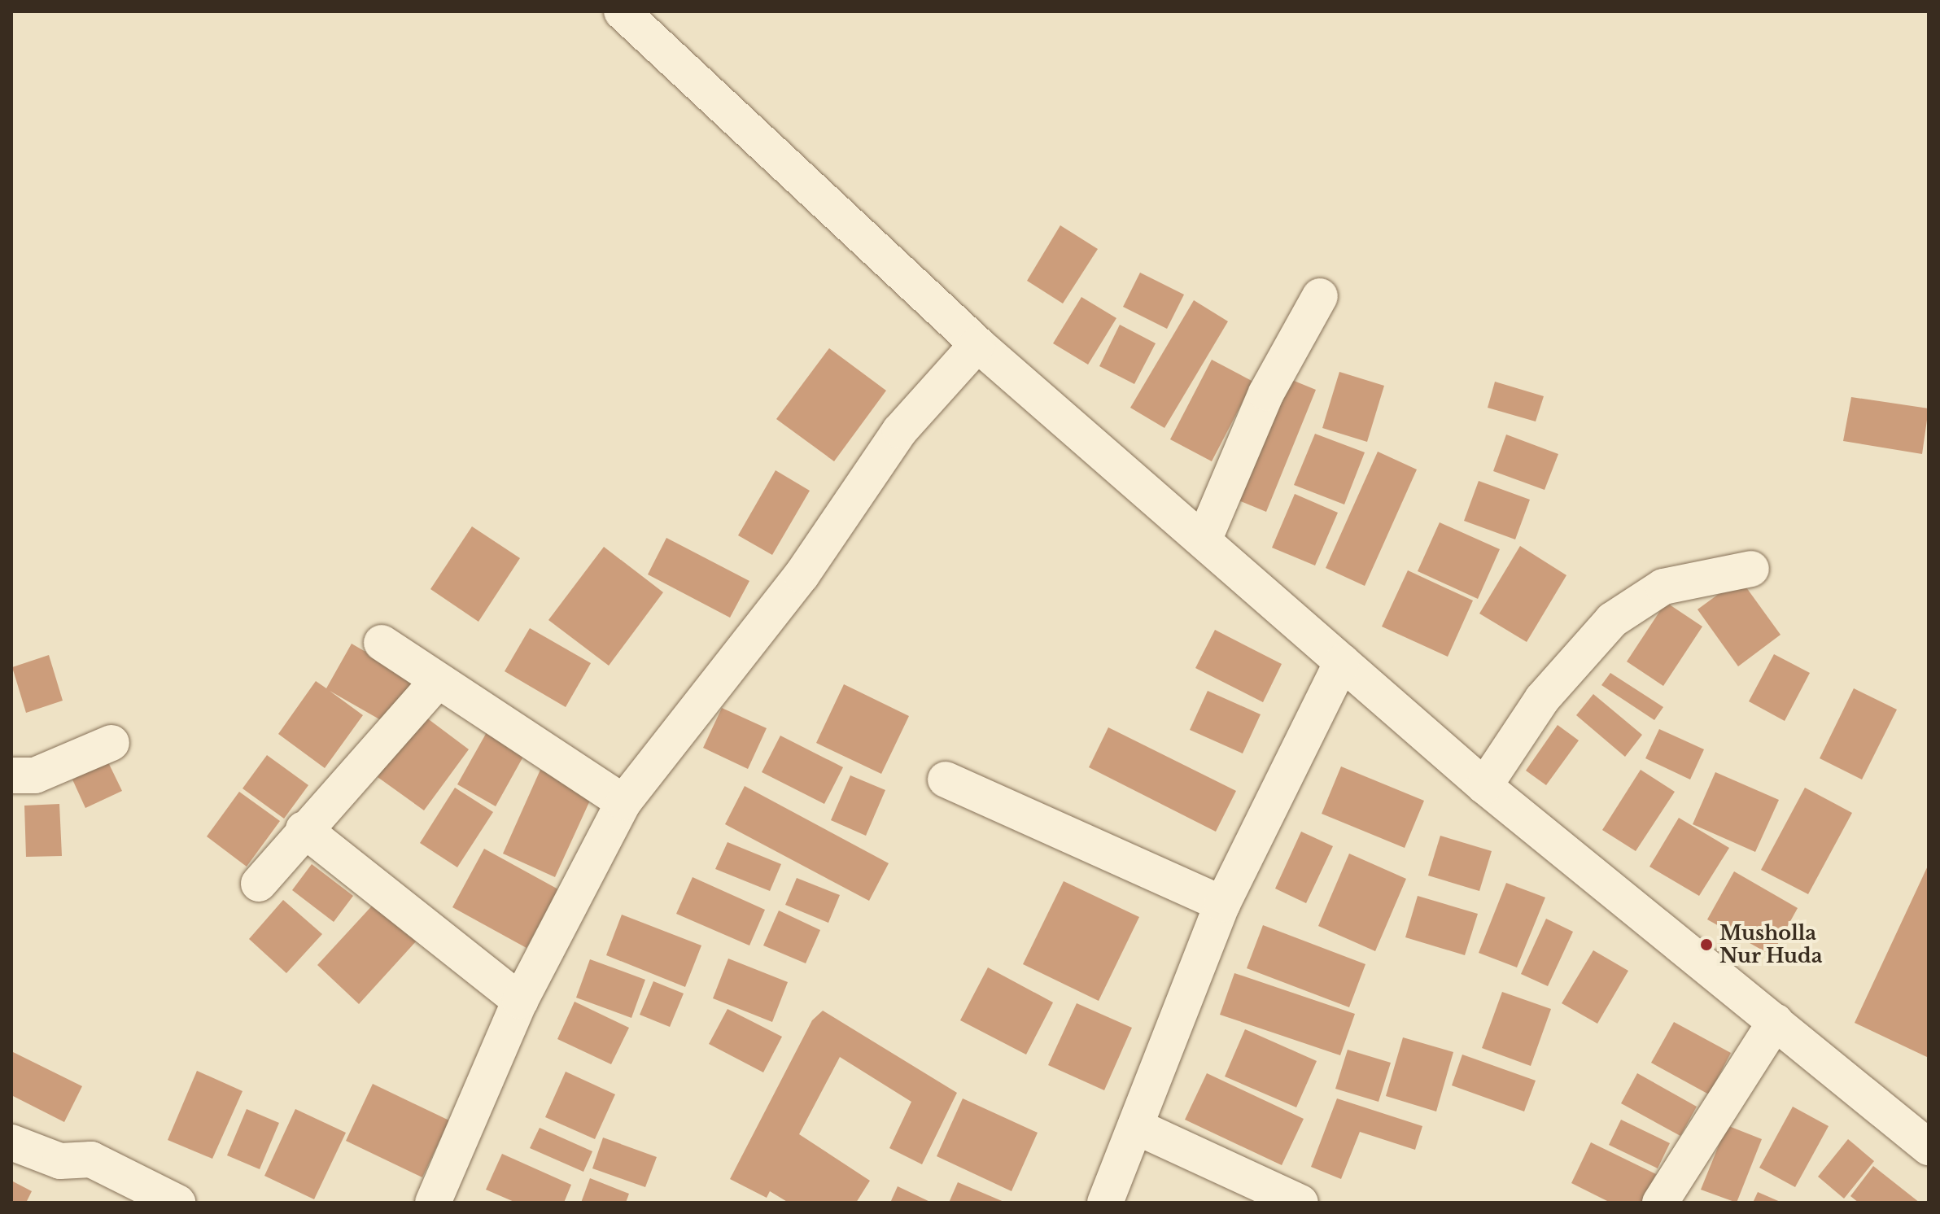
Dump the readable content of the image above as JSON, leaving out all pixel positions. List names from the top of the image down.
{
  "places": ["Musholla Nur Huda"]
}
